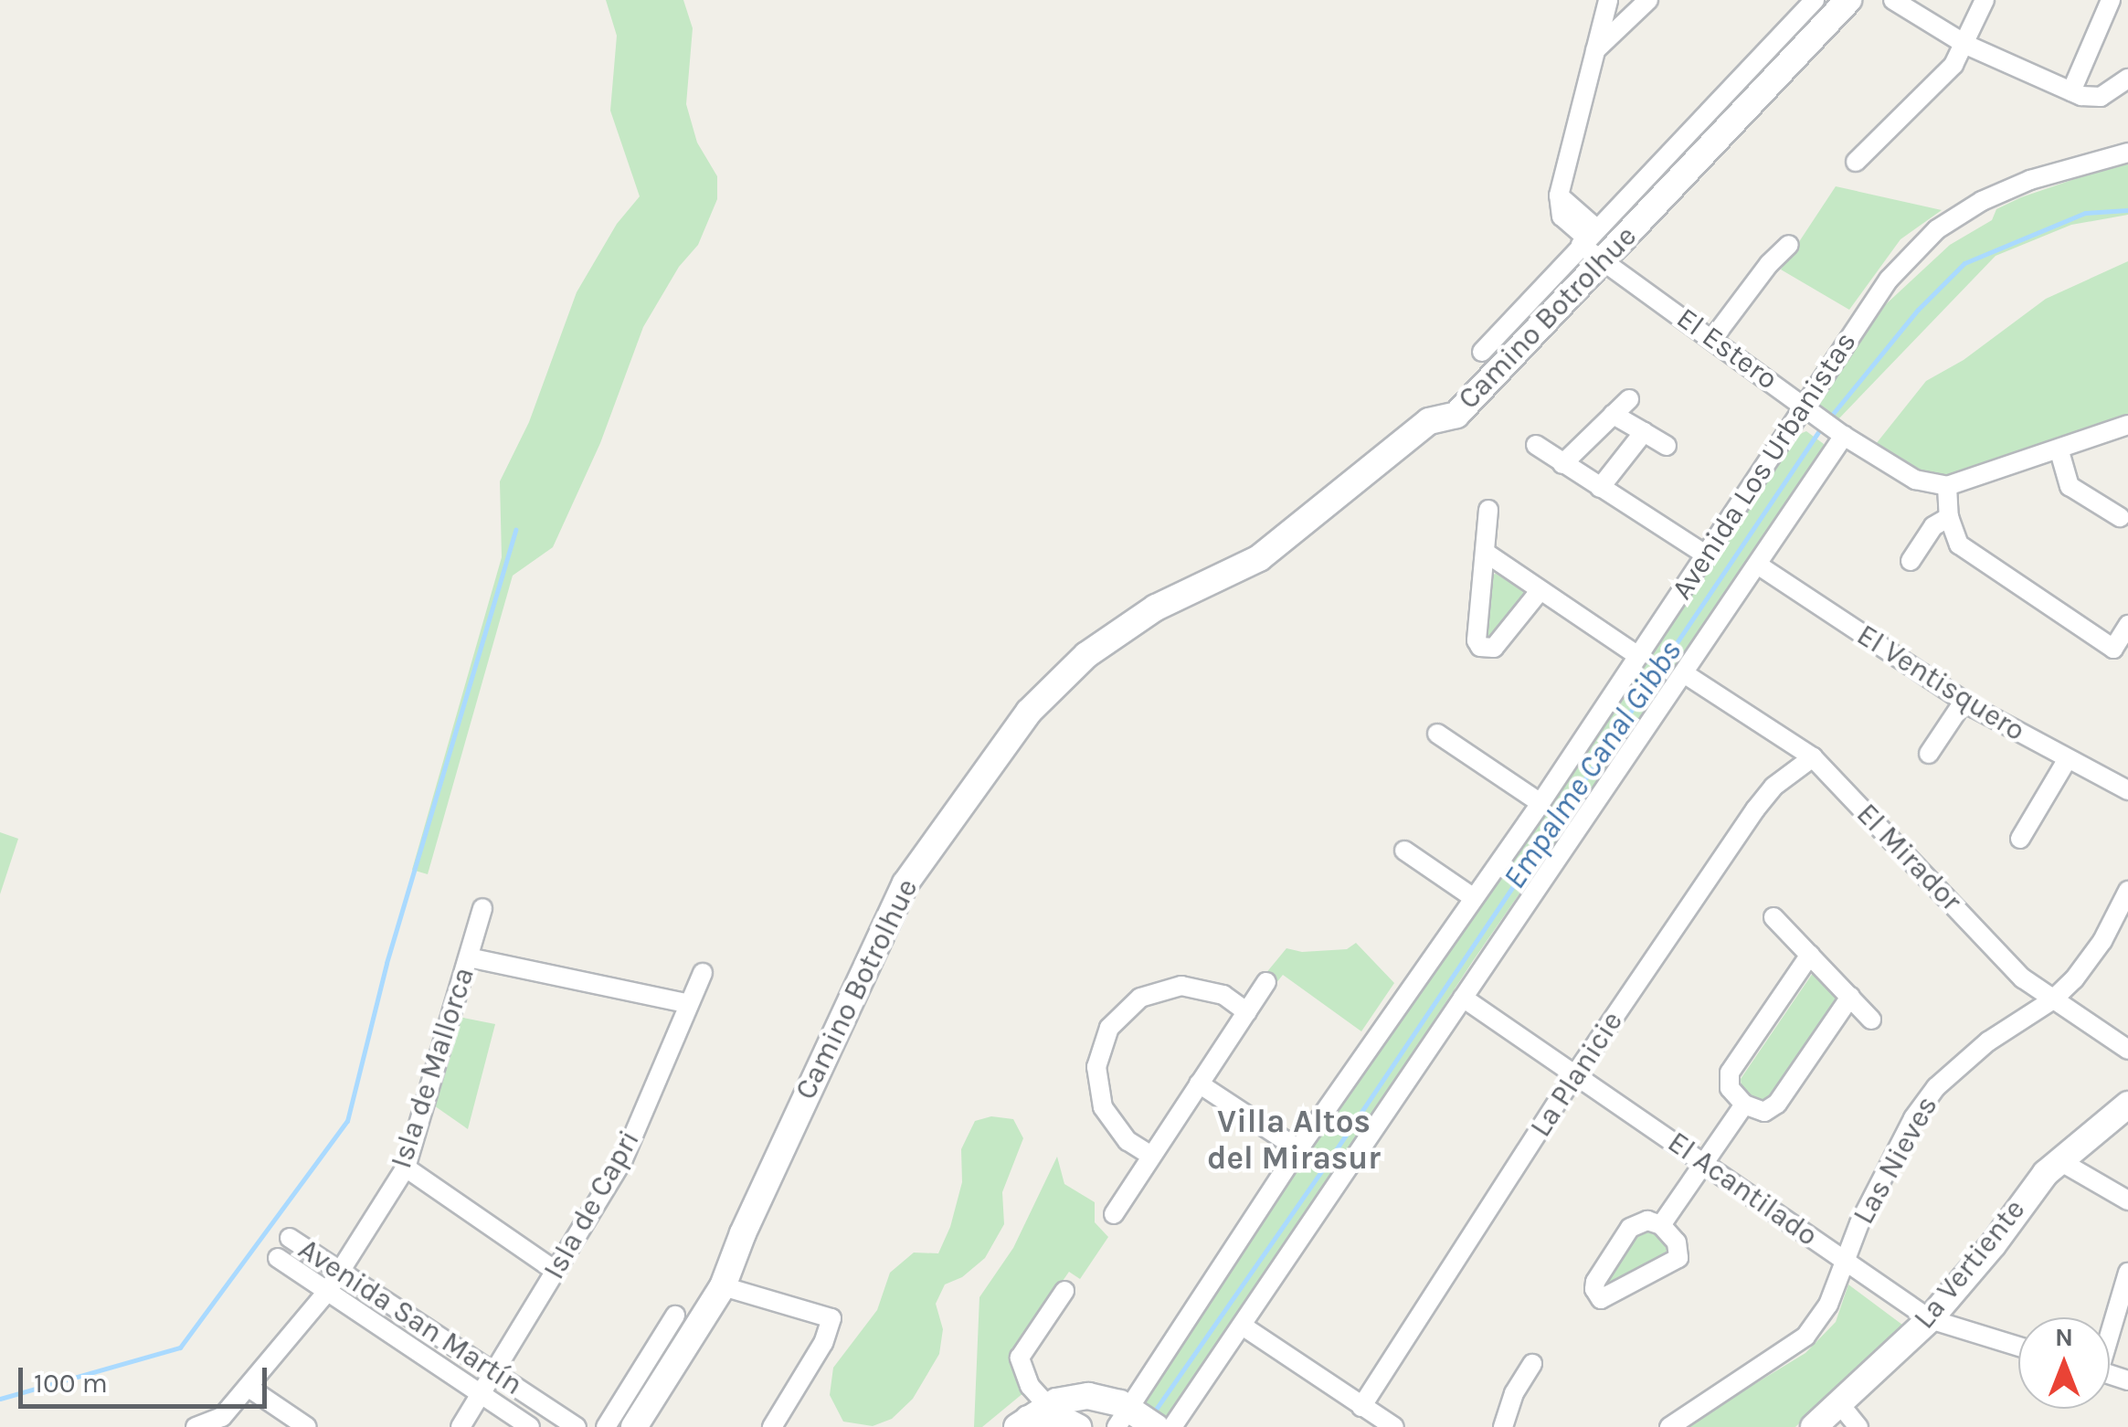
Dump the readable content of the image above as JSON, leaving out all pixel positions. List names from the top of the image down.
{
  "streets": {
    "street": [
      "Camino Botrolhue",
      "El Estero",
      "Avenida Los Urbanistas",
      "El Ventisquero",
      "El Mirador",
      "Isla de Mallorca",
      "La Planicie",
      "Las Nieves",
      "El Acantilado",
      "Isla de Capri",
      "La Vertiente",
      "Avenida San Martín"
    ]
  },
  "crossings": [
    ["Camino Botrolhue", "El Estero"],
    ["El Estero", "Avenida Los Urbanistas"],
    ["Avenida Los Urbanistas", "El Ventisquero"],
    ["Avenida Los Urbanistas", "El Mirador"],
    ["Avenida Los Urbanistas", "El Acantilado"],
    ["El Mirador", "La Planicie"],
    ["El Mirador", "Las Nieves"],
    ["Isla de Mallorca", "Avenida San Martín"],
    ["La Planicie", "El Acantilado"],
    ["Las Nieves", "El Acantilado"],
    ["El Acantilado", "La Vertiente"],
    ["Isla de Capri", "Avenida San Martín"]
  ],
  "districts": ["Villa Altos del Mirasur"],
  "water": ["Empalme Canal Gibbs"],
  "scale_bar": "100 m",
  "north": "top"
}
